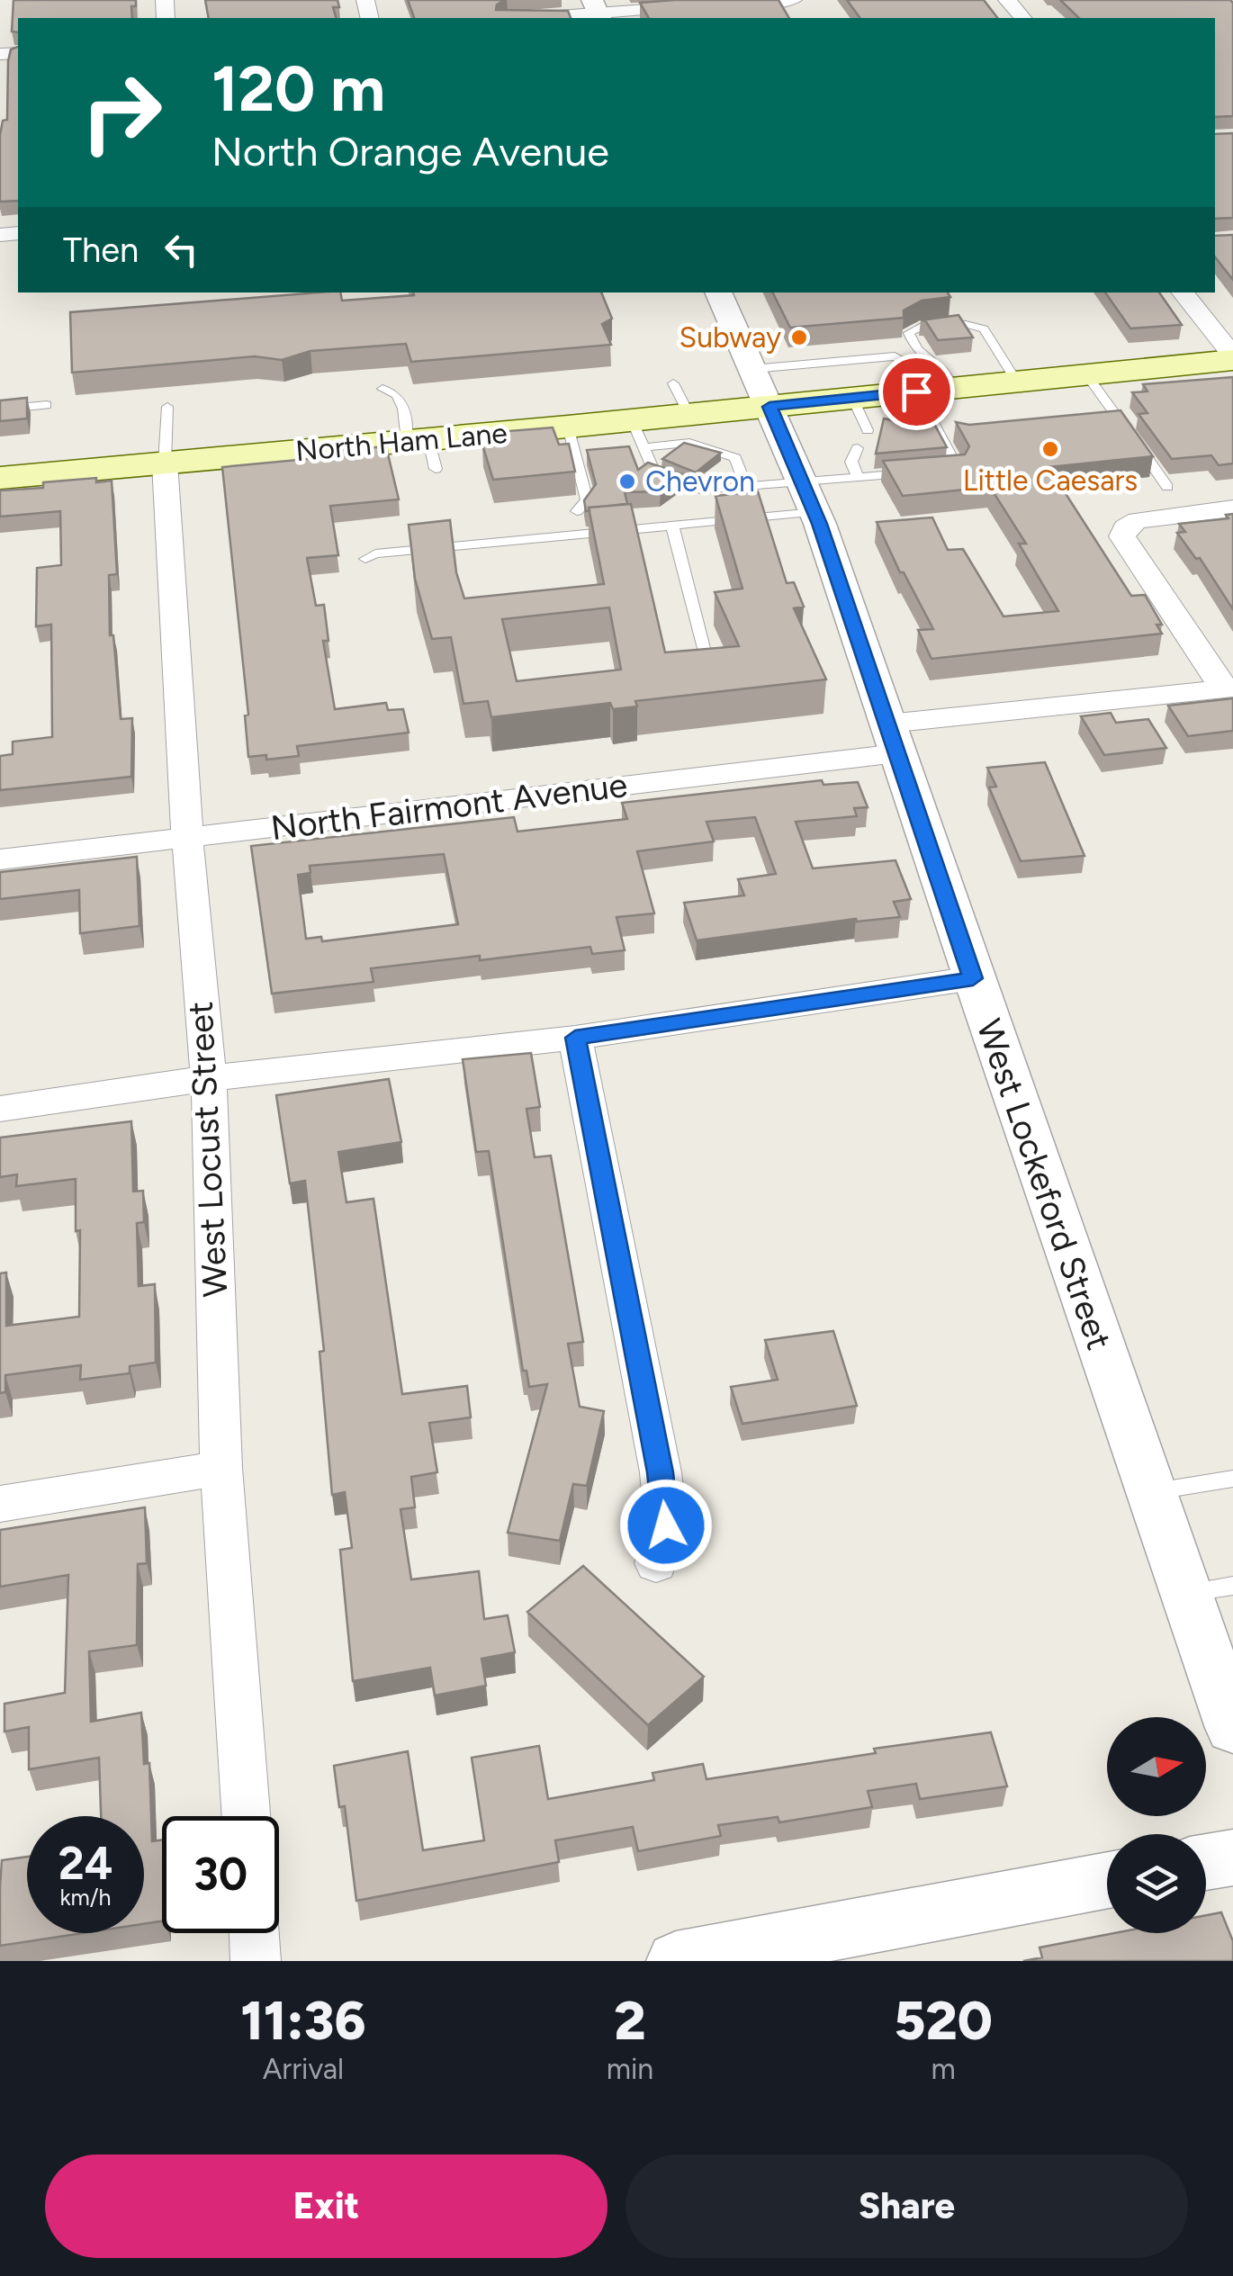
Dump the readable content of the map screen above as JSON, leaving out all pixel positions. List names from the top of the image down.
{
  "streets": {
    "main road": ["North Ham Lane"],
    "street": ["North Fairmont Avenue", "West Locust Street", "West Lockeford Street"]
  },
  "crossings": [
    ["North Ham Lane", "West Locust Street"],
    ["North Ham Lane", "West Lockeford Street"],
    ["North Fairmont Avenue", "West Locust Street"],
    ["North Fairmont Avenue", "West Lockeford Street"]
  ],
  "places": ["Subway", "Little Caesars", "Chevron"],
  "north": "right",
  "page": {
    "turn": ["120 m", "North Orange Avenue"],
    "then": "Then",
    "speed": "24 km/h",
    "limit": "30",
    "eta": [
      "11:36",
      "Arrival",
      "2",
      "min",
      "520",
      "m"
    ],
    "buttons": ["Exit", "Share"]
  }
}
